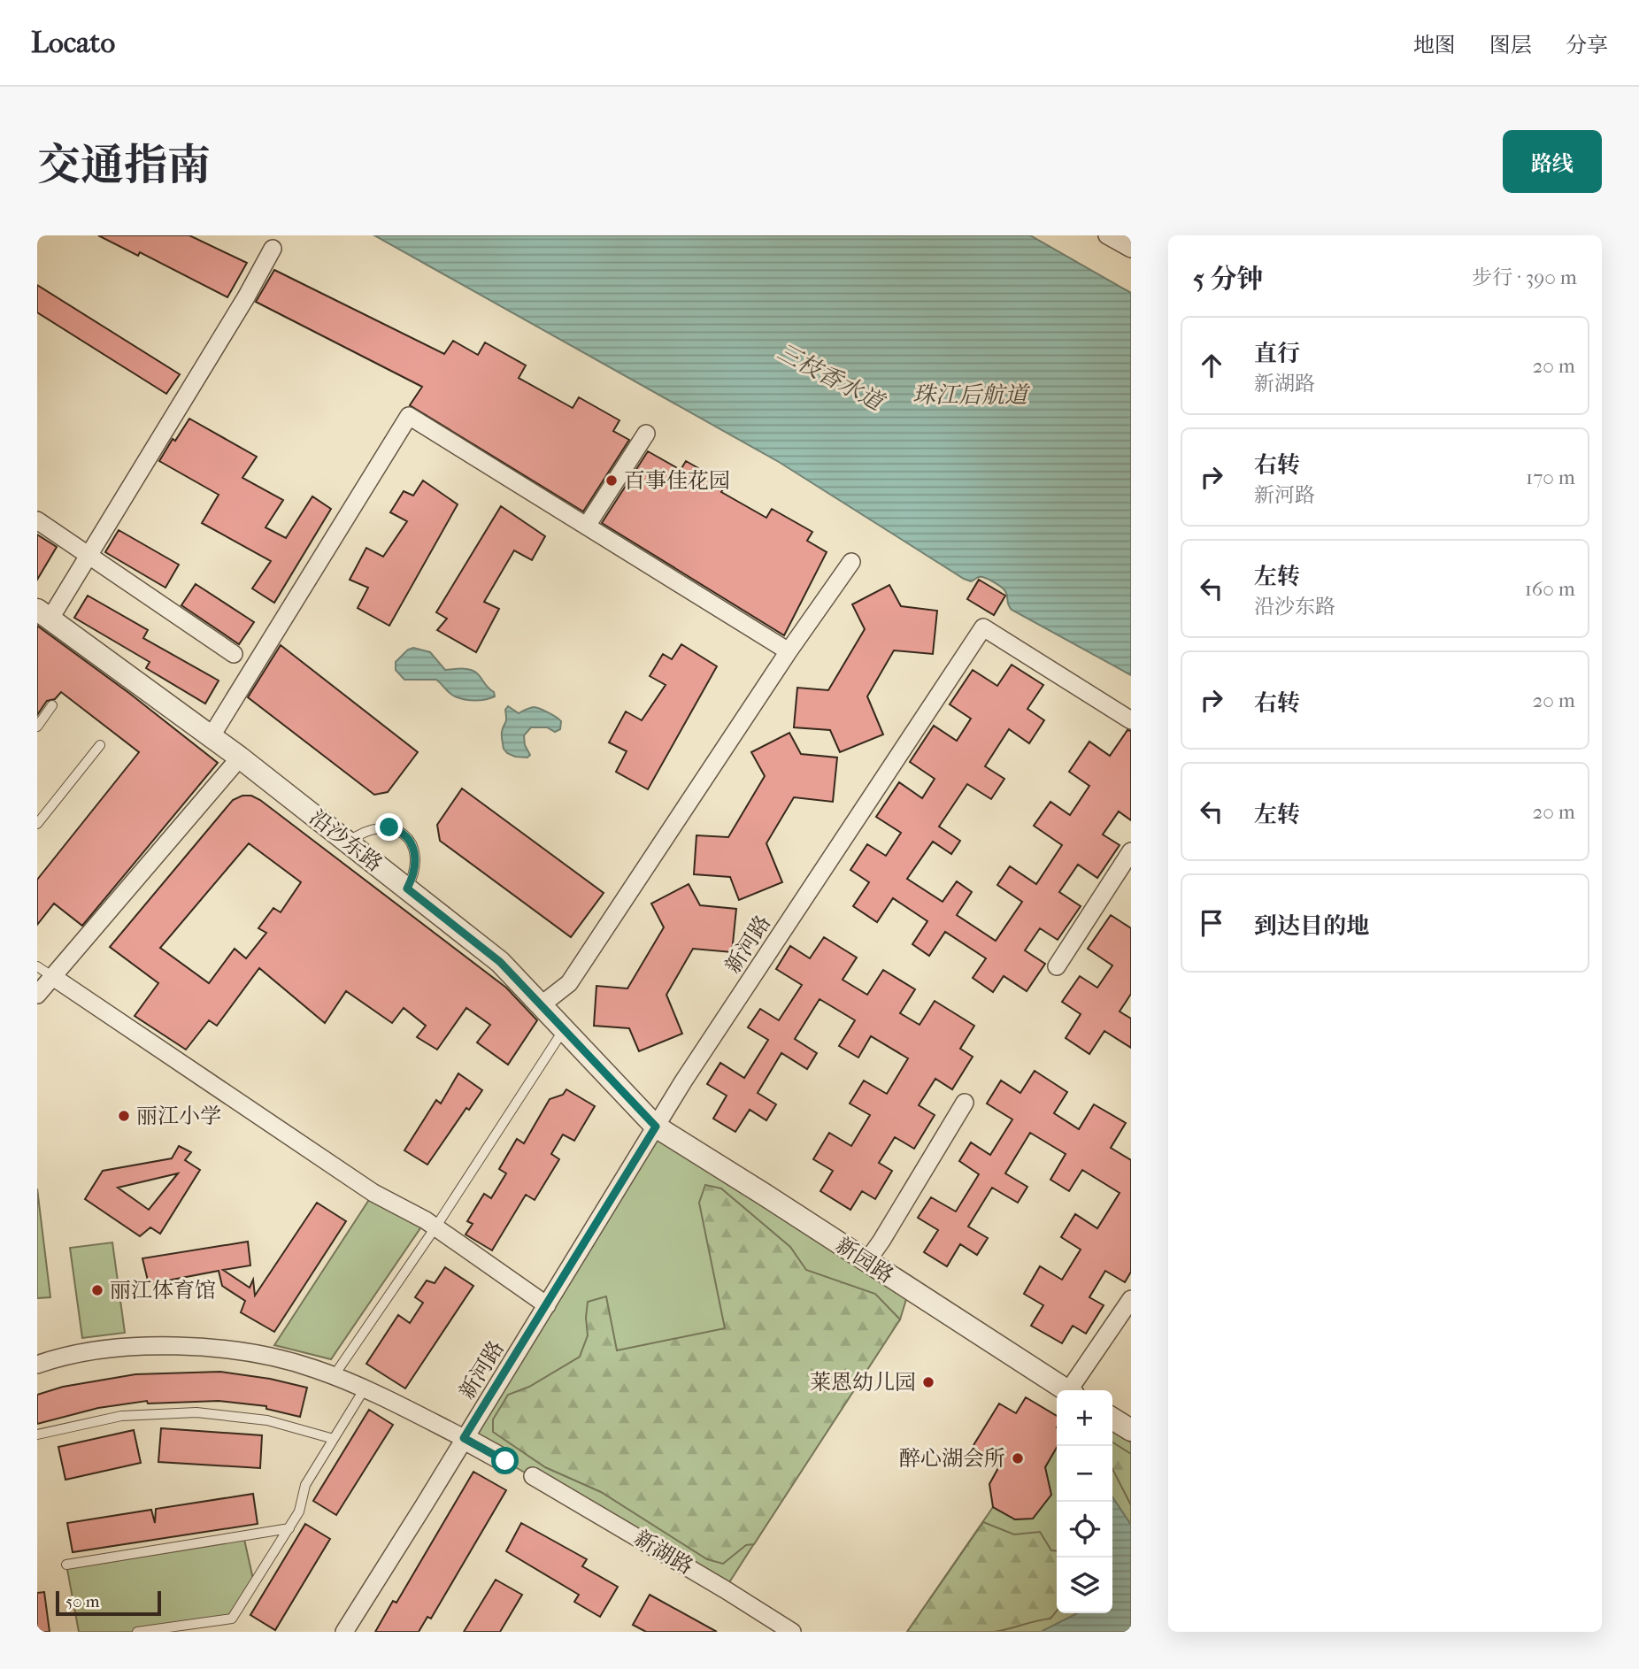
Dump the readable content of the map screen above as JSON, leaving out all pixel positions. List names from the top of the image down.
{
  "streets": {
    "street": [
      "沿沙东路",
      "新河路",
      "新园路",
      "新湖路"
    ]
  },
  "crossings": [
    ["沿沙东路", "新河路"],
    ["沿沙东路", "新园路"],
    ["新河路", "新园路"]
  ],
  "water": ["三枝香水道", "珠江后航道"],
  "places": [
    "百事佳花园",
    "丽江小学",
    "丽江体育馆",
    "莱恩幼儿园",
    "醉心湖会所"
  ],
  "scale_bar": "50 m",
  "page": {
    "header": "Locato",
    "nav": ["地图", "图层", "分享"],
    "title": "交通指南",
    "buttons": "路线",
    "heading": ["5 分钟", "步行 · 390 m"],
    "list": [
      ["直行", "新湖路", "20 m"],
      ["右转", "新河路", "170 m"],
      ["左转", "沿沙东路", "160 m"],
      ["右转", "20 m"],
      ["左转", "20 m"],
      "到达目的地"
    ],
    "map_buttons": ["+", "−"],
    "scale": "50 m"
  }
}
